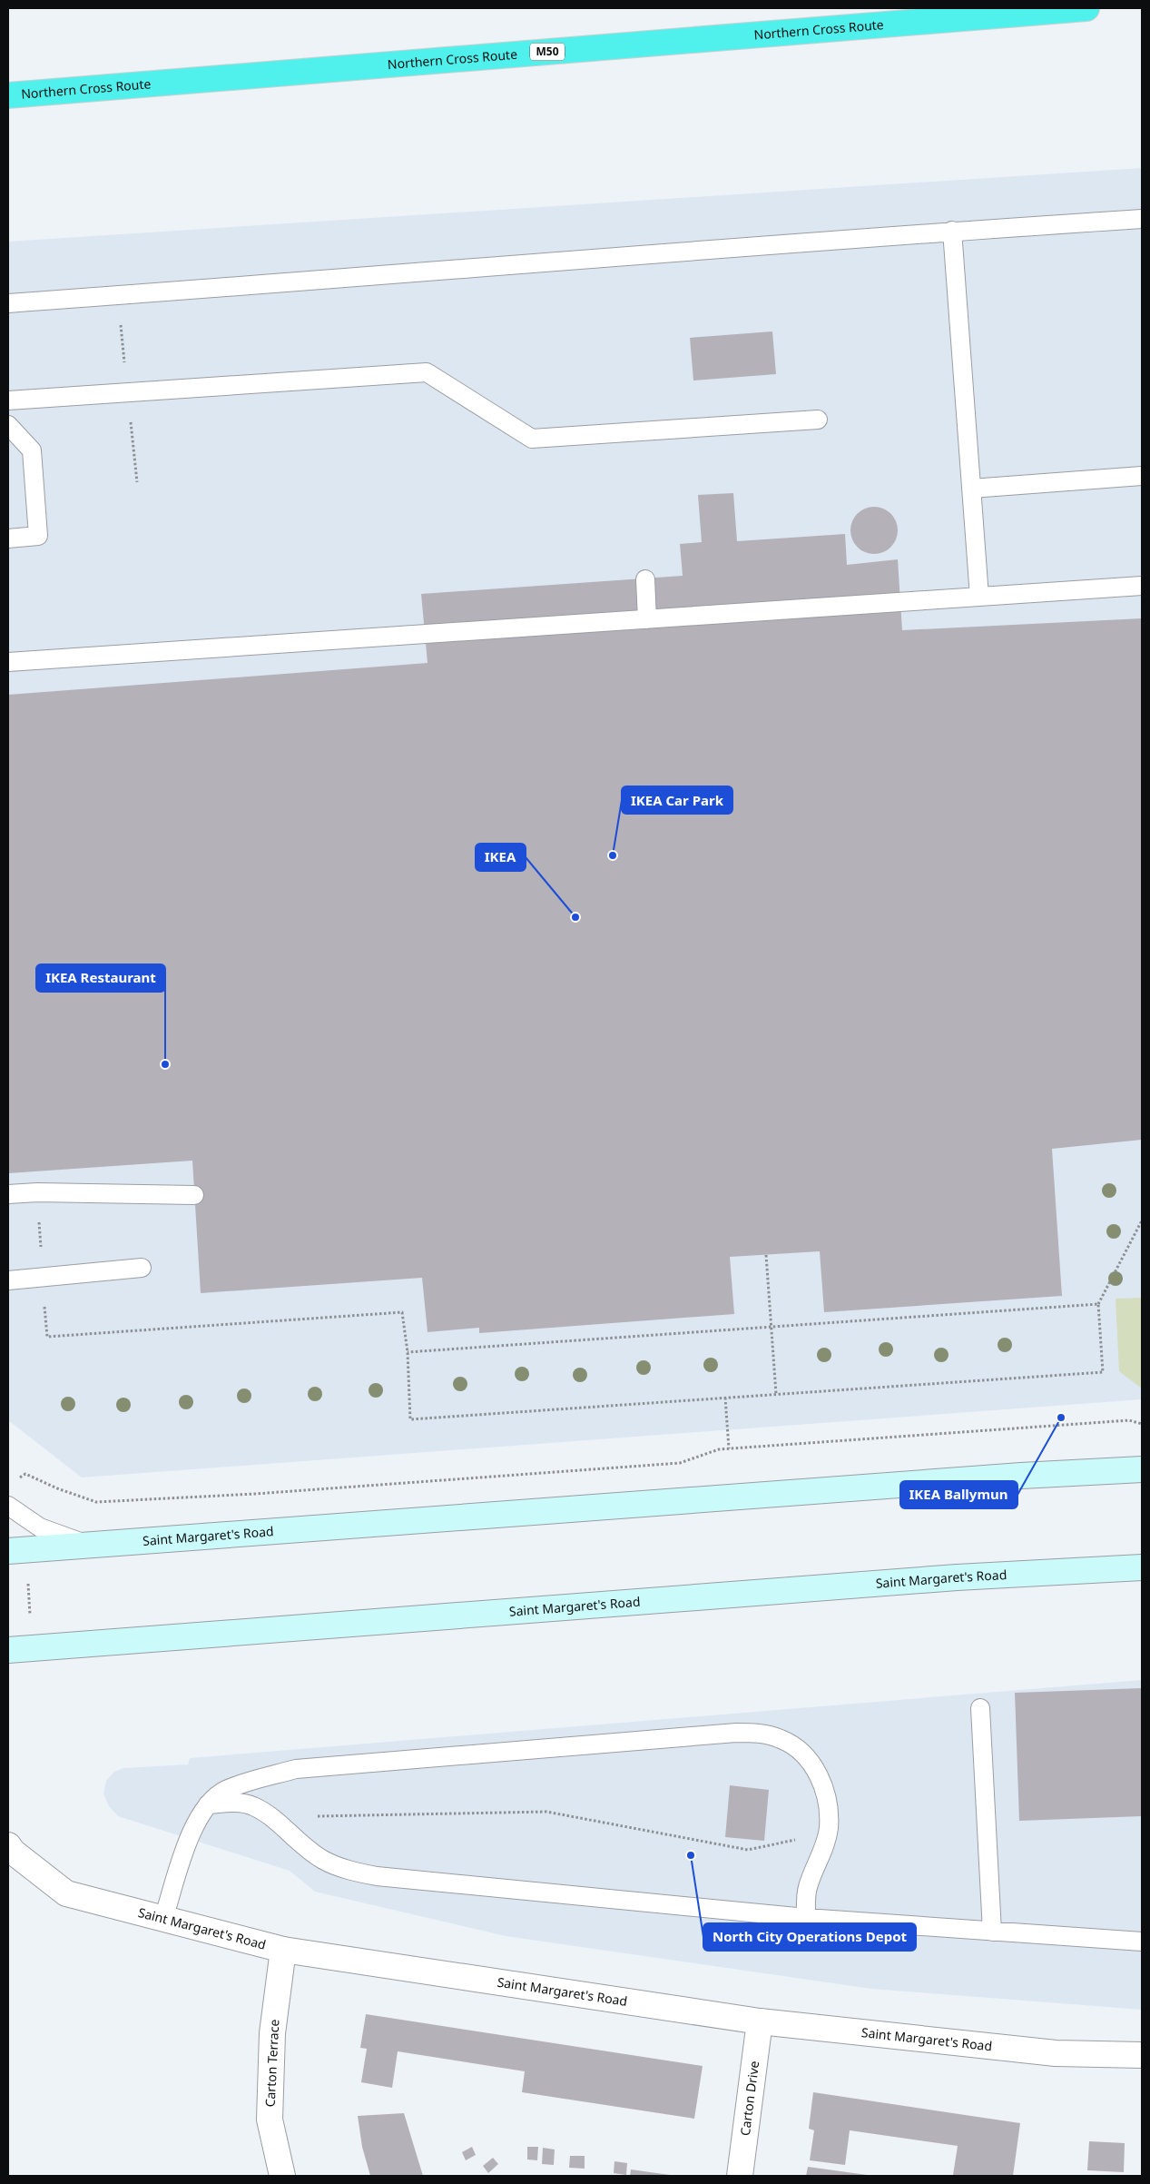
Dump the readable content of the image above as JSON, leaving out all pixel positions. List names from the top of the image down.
{
  "streets": {
    "highway": ["Northern Cross Route", "M50"],
    "main road": ["Saint Margaret's Road"],
    "street": ["Carton Terrace", "Carton Drive"]
  },
  "crossings": [
    ["Saint Margaret's Road", "Carton Terrace"],
    ["Saint Margaret's Road", "Carton Drive"]
  ],
  "places": [
    "IKEA Car Park",
    "IKEA",
    "IKEA Restaurant",
    "IKEA Ballymun",
    "North City Operations Depot"
  ]
}
